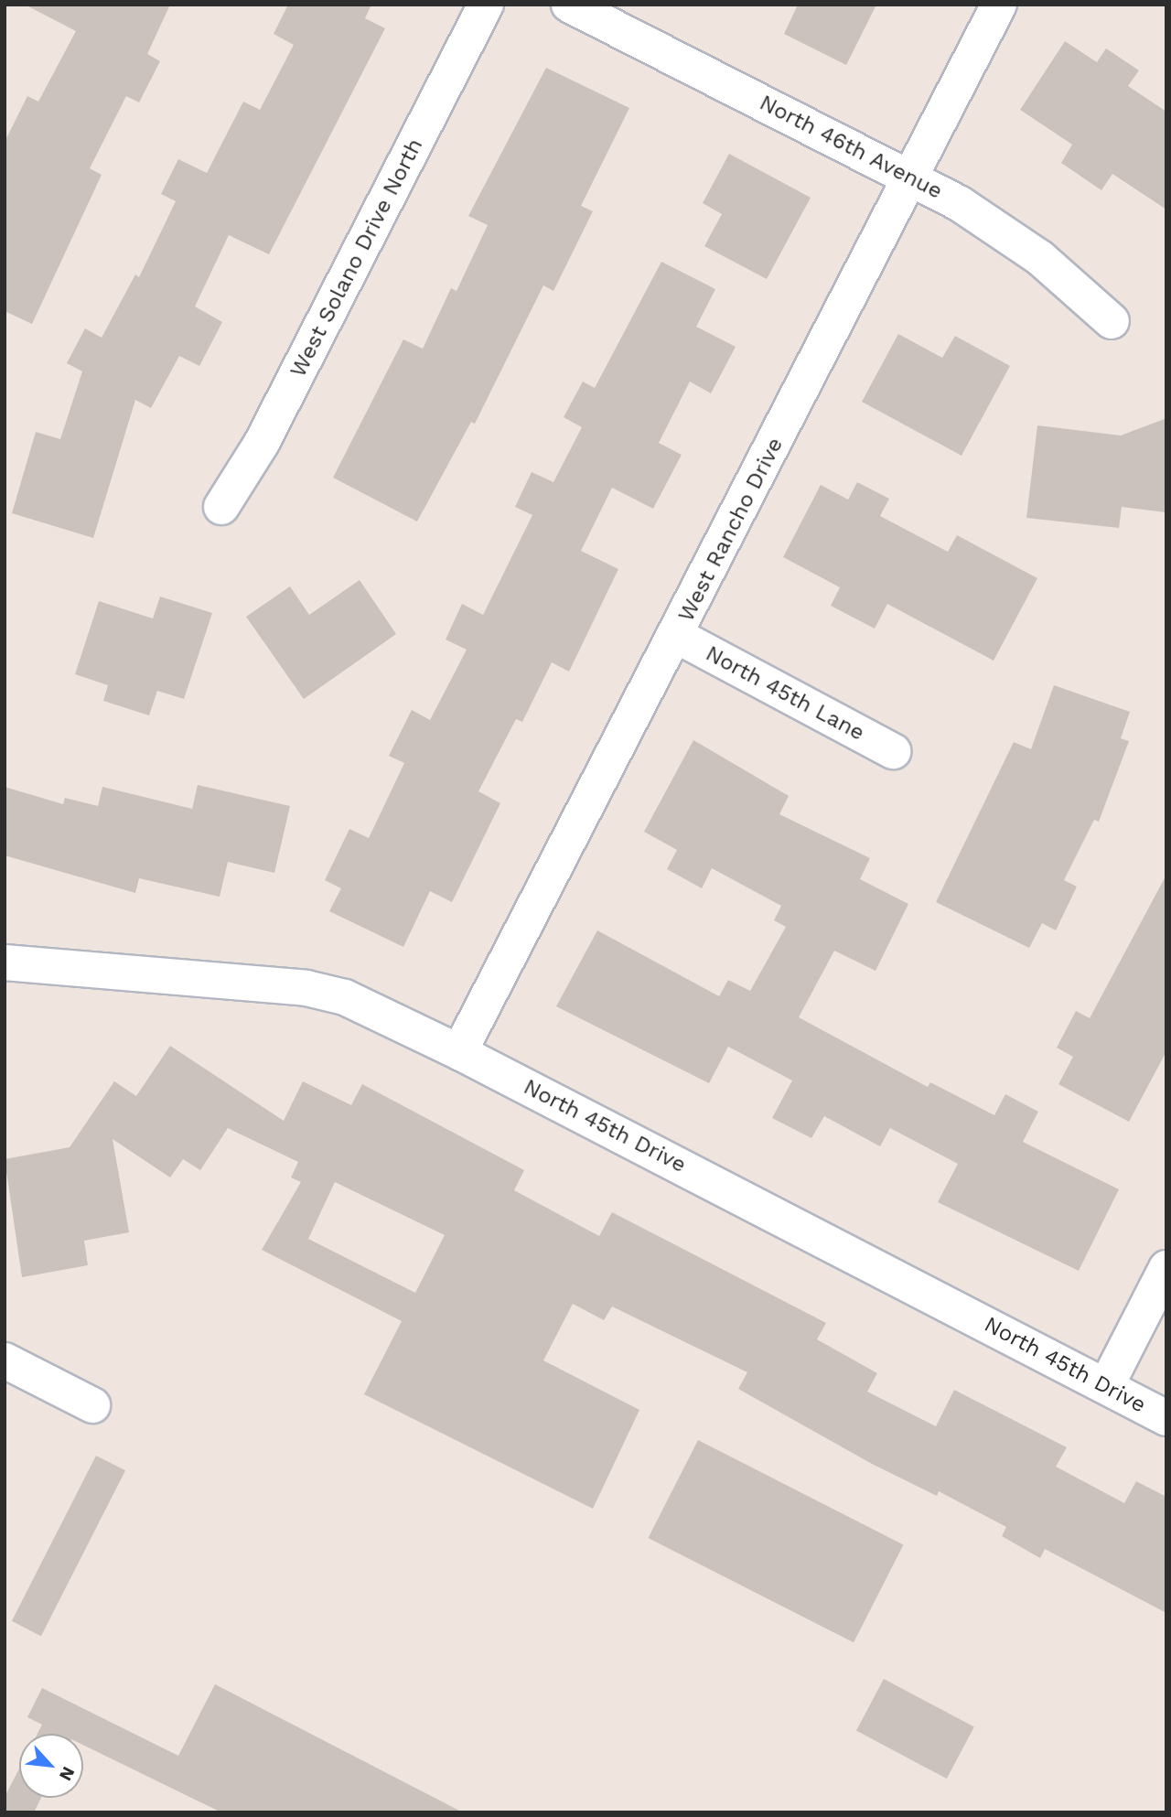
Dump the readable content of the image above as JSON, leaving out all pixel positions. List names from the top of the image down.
{
  "streets": {
    "street": [
      "North 46th Avenue",
      "West Solano Drive North",
      "West Rancho Drive",
      "North 45th Lane",
      "North 45th Drive"
    ]
  },
  "crossings": [
    ["North 46th Avenue", "West Rancho Drive"],
    ["West Rancho Drive", "North 45th Lane"],
    ["West Rancho Drive", "North 45th Drive"]
  ],
  "north": "bottom right"
}
